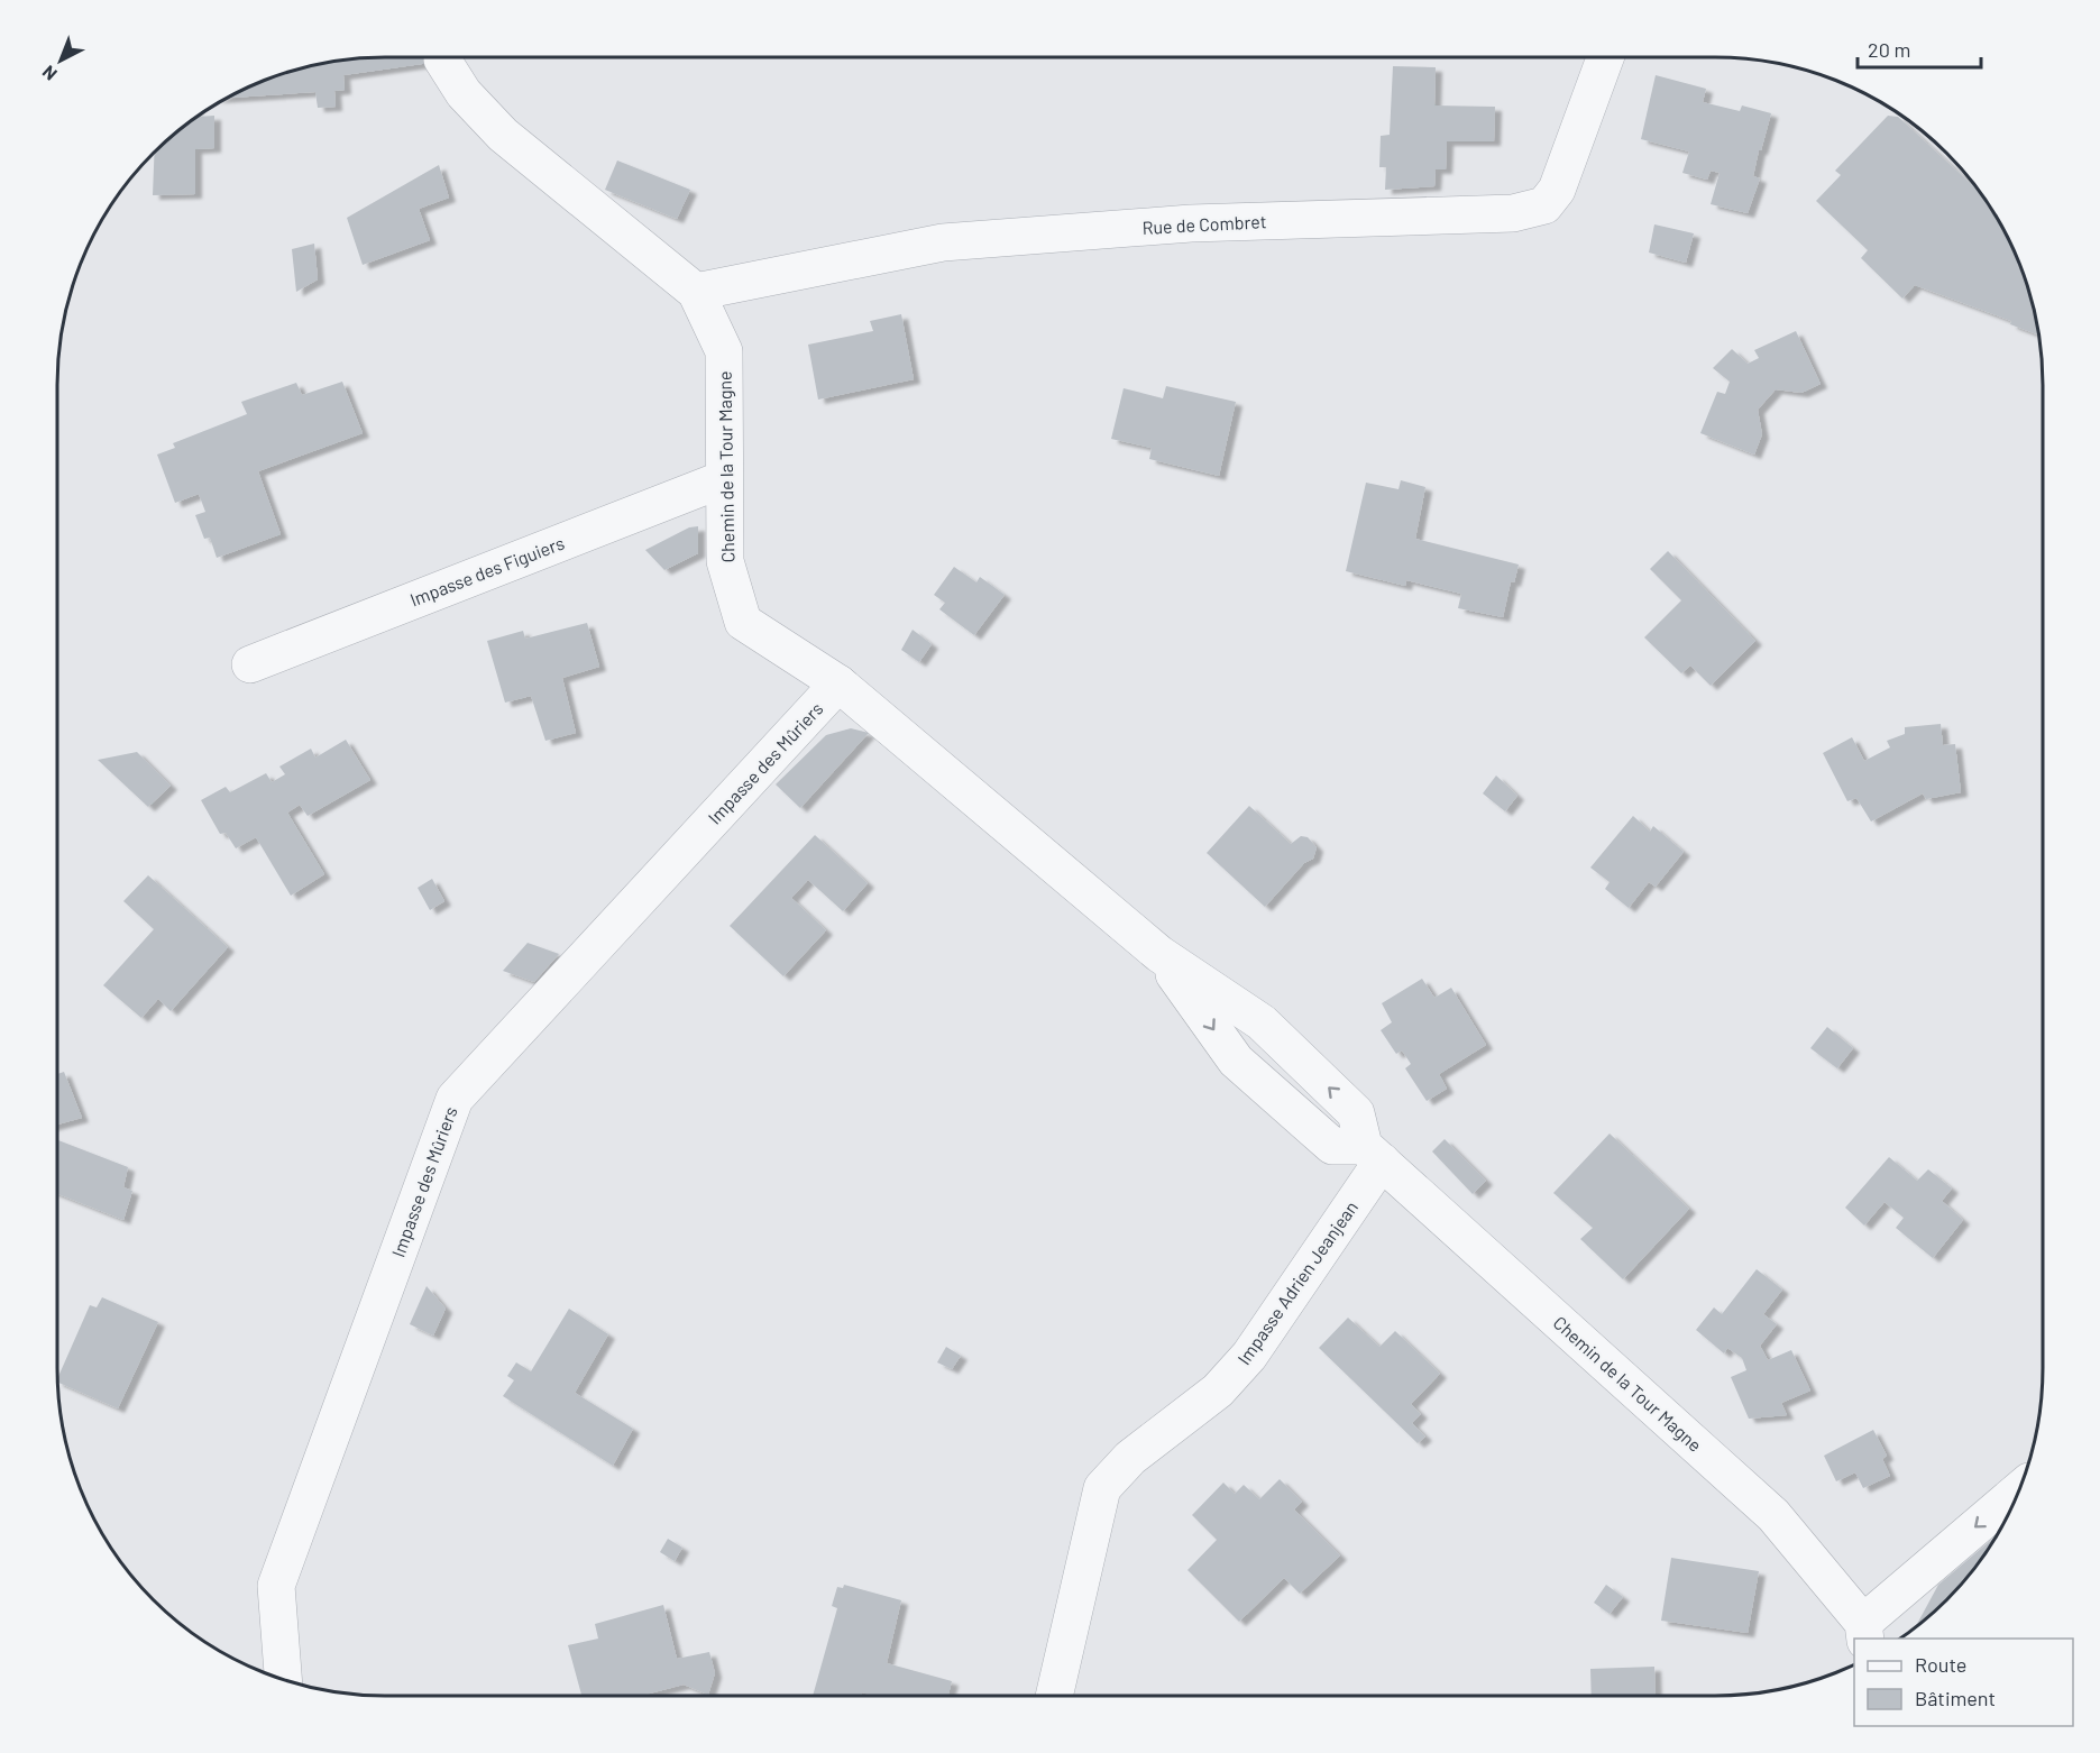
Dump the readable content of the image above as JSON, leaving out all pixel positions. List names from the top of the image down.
{
  "streets": {
    "street": [
      "Rue de Combret",
      "Chemin de la Tour Magne",
      "Impasse des Figuiers",
      "Impasse des Mûriers",
      "Impasse Adrien Jeanjean"
    ]
  },
  "crossings": [
    ["Rue de Combret", "Chemin de la Tour Magne"],
    ["Chemin de la Tour Magne", "Impasse des Figuiers"],
    ["Chemin de la Tour Magne", "Impasse des Mûriers"],
    ["Chemin de la Tour Magne", "Impasse Adrien Jeanjean"]
  ],
  "legend": ["Route", "Bâtiment"],
  "scale_bar": "20 m",
  "north": "bottom left"
}
